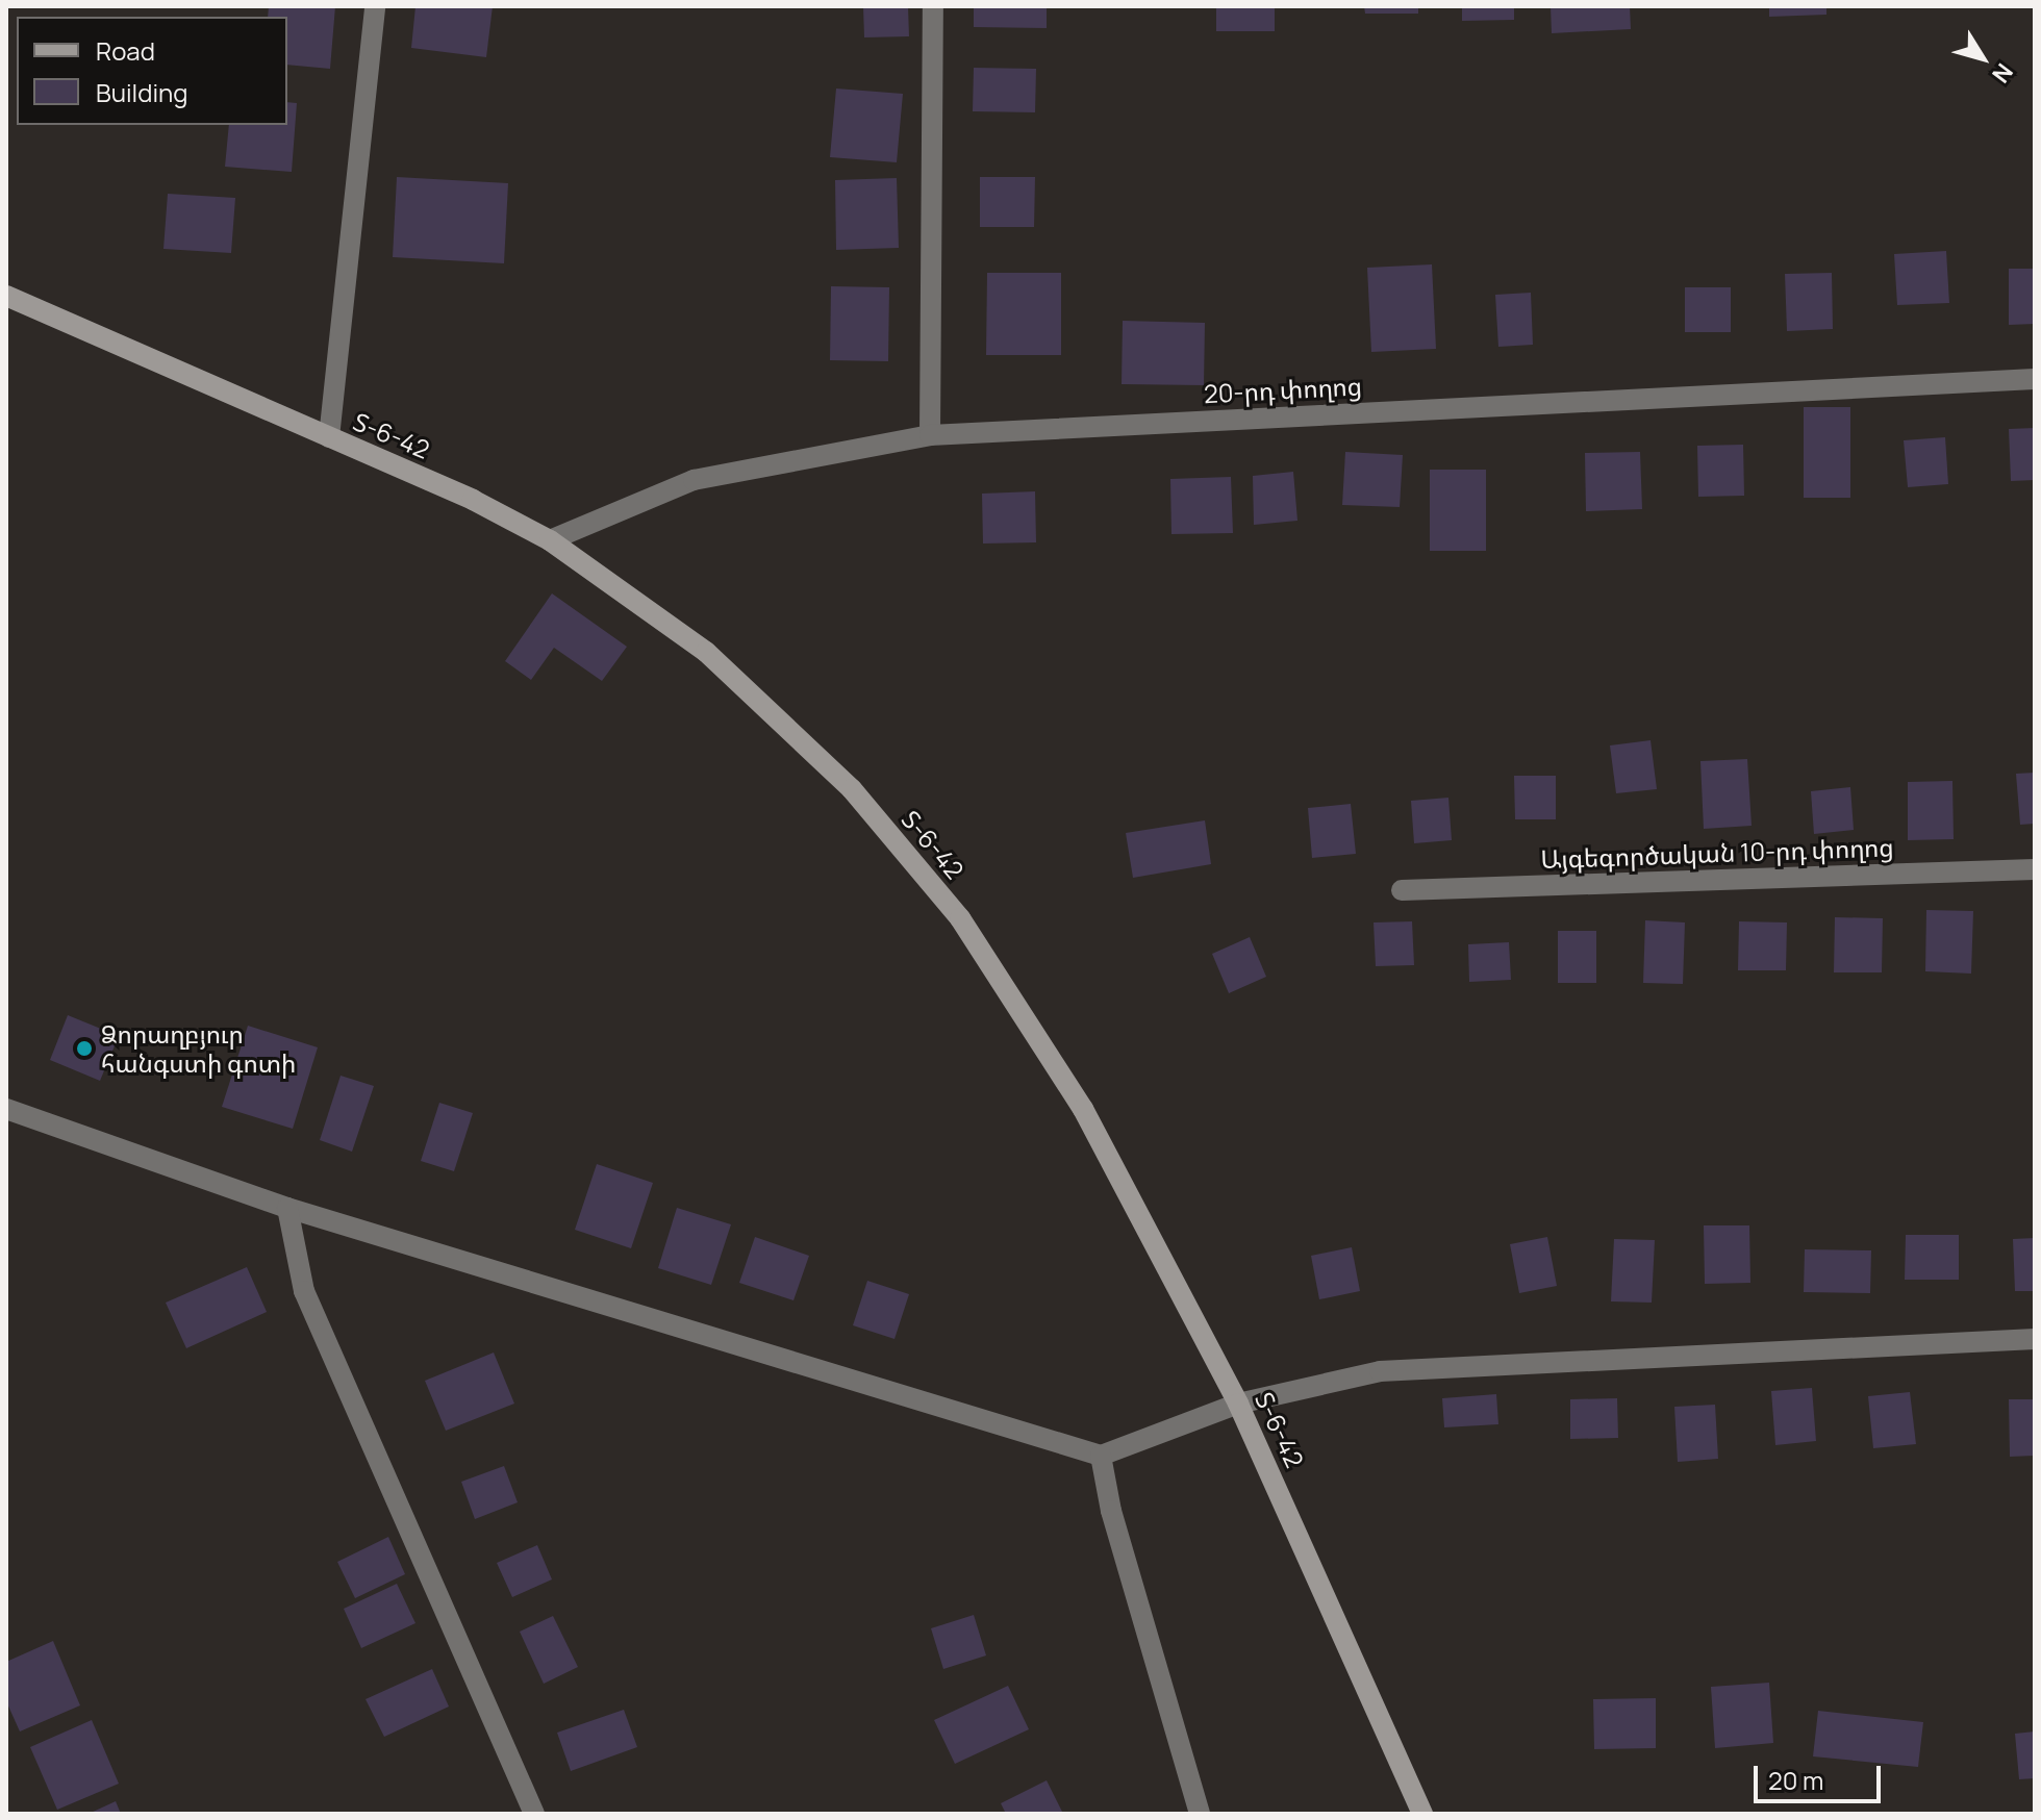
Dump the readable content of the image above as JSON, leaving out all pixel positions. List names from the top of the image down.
{
  "streets": {
    "main road": ["Տ-6-42"],
    "street": ["20-րդ փողոց", "Այգեգործական 10-րդ փողոց"]
  },
  "crossings": [
    ["20-րդ փողոց", "Տ-6-42"]
  ],
  "places": ["Ձորաղբյուր հանգստի գոտի"],
  "legend": ["Road", "Building"],
  "scale_bar": "20 m",
  "north": "bottom right"
}
